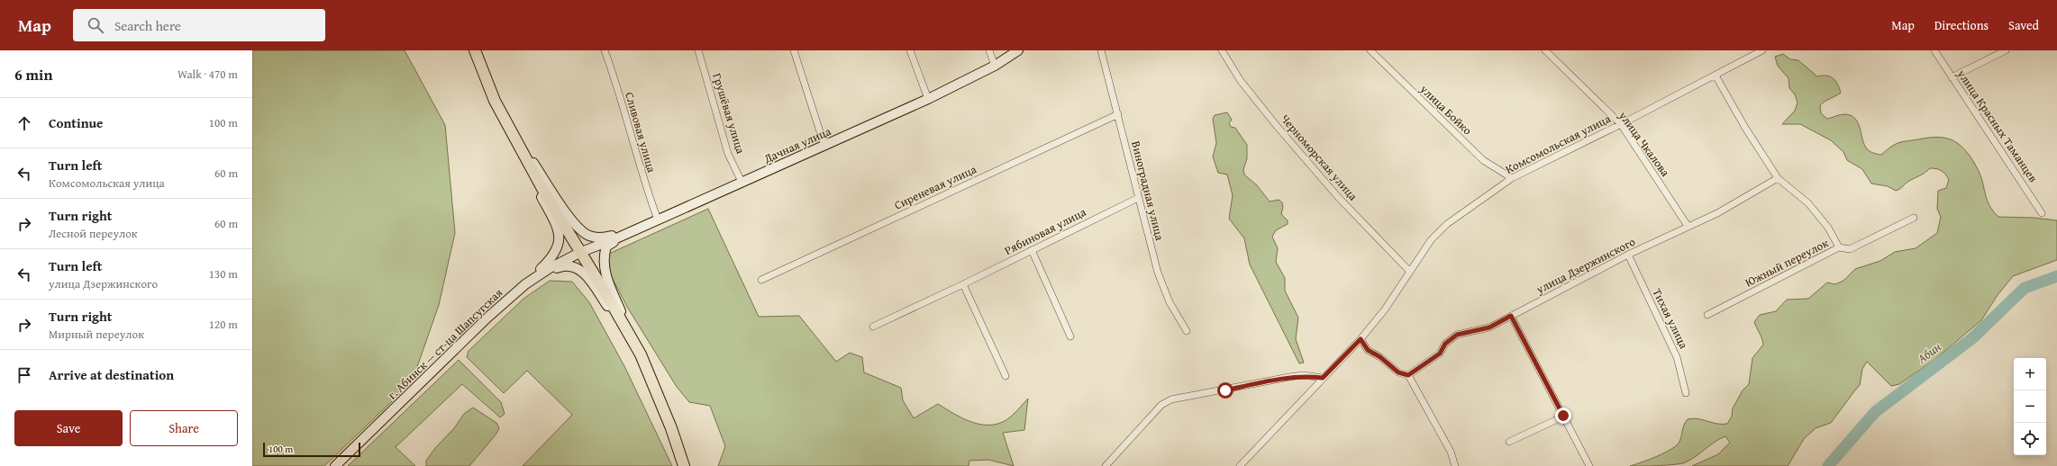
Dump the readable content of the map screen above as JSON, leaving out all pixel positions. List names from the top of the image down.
{
  "streets": {
    "main road": ["Дачная улица", "г. Абинск — ст-ца Шапсугская"],
    "street": [
      "улица Бойко",
      "Грушёвая улица",
      "улица Красных Таманцев",
      "Сливовая улица",
      "Комсомольская улица",
      "улица Чкалова",
      "Черноморская улица",
      "Сиреневая улица",
      "Виноградная улица",
      "Рябиновая улица",
      "Южный переулок",
      "улица Дзержинского",
      "Тихая улица"
    ]
  },
  "crossings": [
    ["улица Бойко", "Комсомольская улица"],
    ["Грушёвая улица", "Дачная улица"],
    ["Сливовая улица", "Дачная улица"],
    ["Комсомольская улица", "улица Чкалова"],
    ["Комсомольская улица", "Черноморская улица"],
    ["Комсомольская улица", "Южный переулок"],
    ["улица Чкалова", "улица Дзержинского"],
    ["Дачная улица", "г. Абинск — ст-ца Шапсугская"],
    ["Сиреневая улица", "Виноградная улица"],
    ["Виноградная улица", "Рябиновая улица"],
    ["Южный переулок", "улица Дзержинского"],
    ["улица Дзержинского", "Тихая улица"]
  ],
  "water": ["Абин"],
  "scale_bar": "100 m",
  "page": {
    "header": "Map",
    "search": "Search here",
    "nav": ["Map", "Directions", "Saved"],
    "heading": ["6 min", "Walk · 470 m"],
    "list": [
      ["Continue", "100 m"],
      ["Turn left", "Комсомольская улица", "60 m"],
      ["Turn right", "Лесной переулок", "60 m"],
      ["Turn left", "улица Дзержинского", "130 m"],
      ["Turn right", "Мирный переулок", "120 m"],
      "Arrive at destination"
    ],
    "map_buttons": ["+", "−"],
    "buttons": ["Save", "Share"],
    "scale": "100 m"
  }
}
